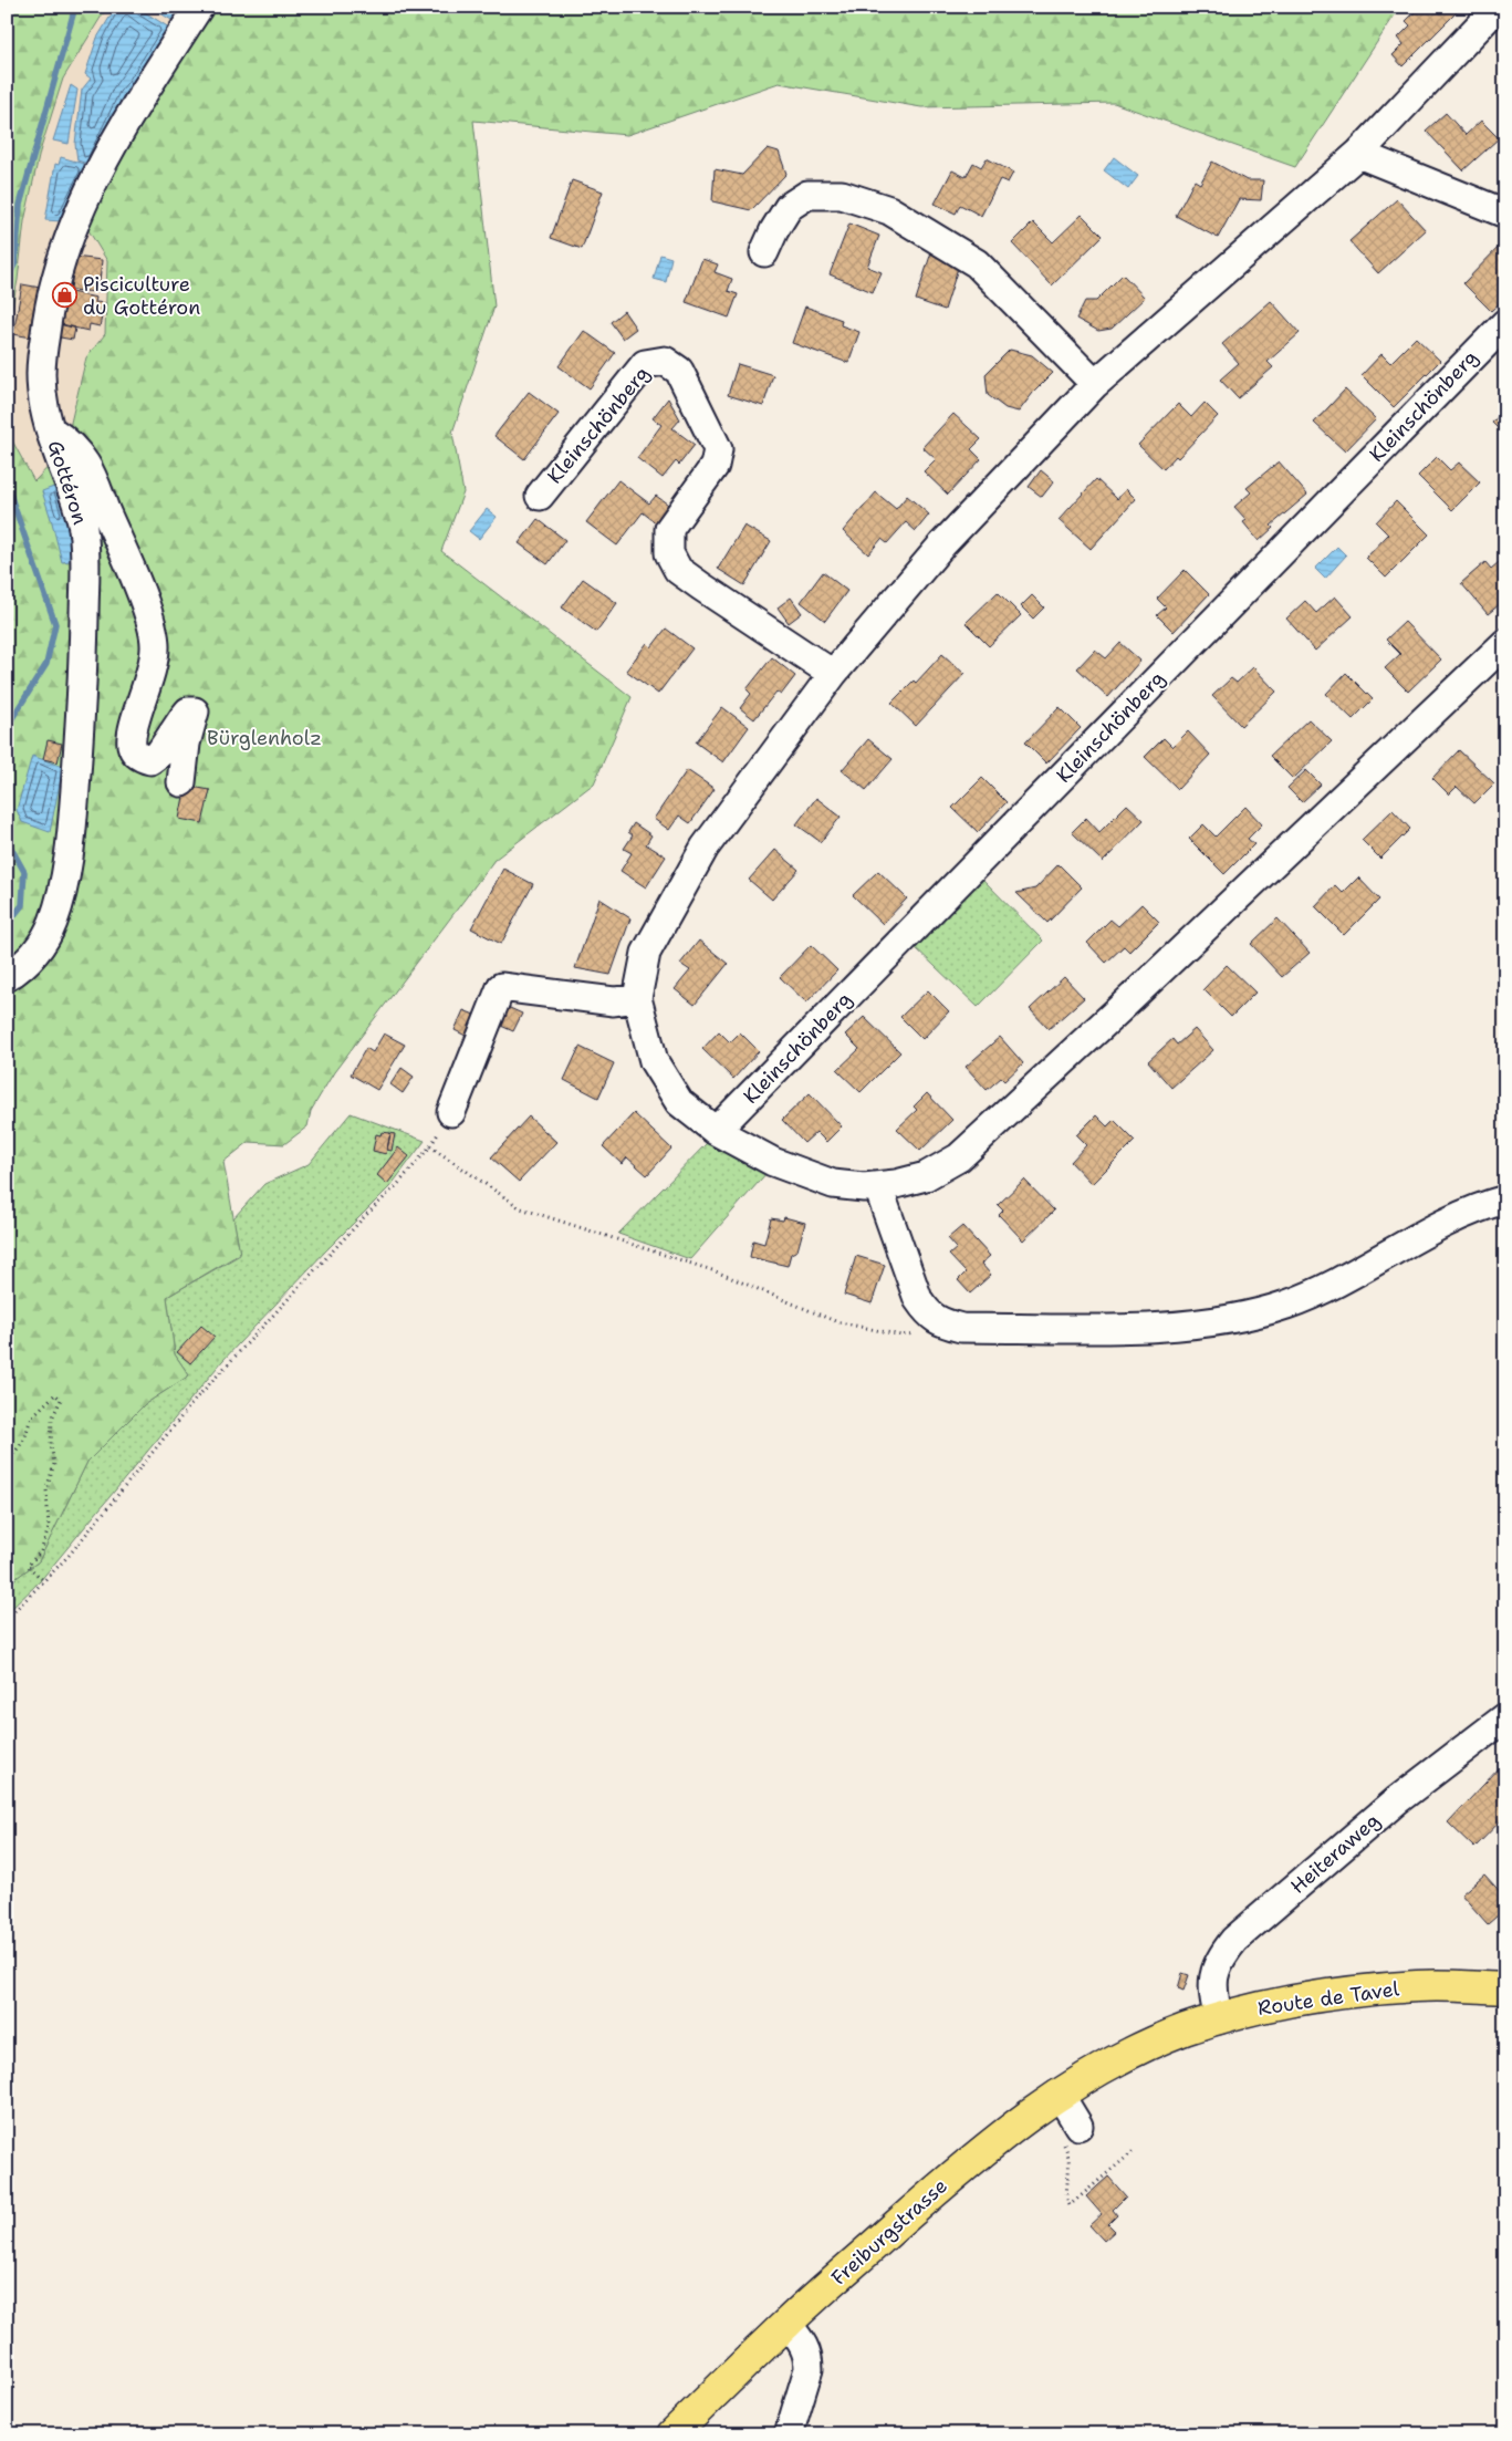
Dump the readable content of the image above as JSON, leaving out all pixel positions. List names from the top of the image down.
{
  "streets": {
    "main road": ["Route de Tavel", "Freiburgstrasse"],
    "street": ["Kleinschönberg", "Gottéron", "Heiteraweg"]
  },
  "crossings": [
    ["Heiteraweg", "Route de Tavel"],
    ["Route de Tavel", "Freiburgstrasse"]
  ],
  "parks": ["Bürglenholz"],
  "places": {
    "shop": ["Pisciculture du Gottéron"]
  }
}
